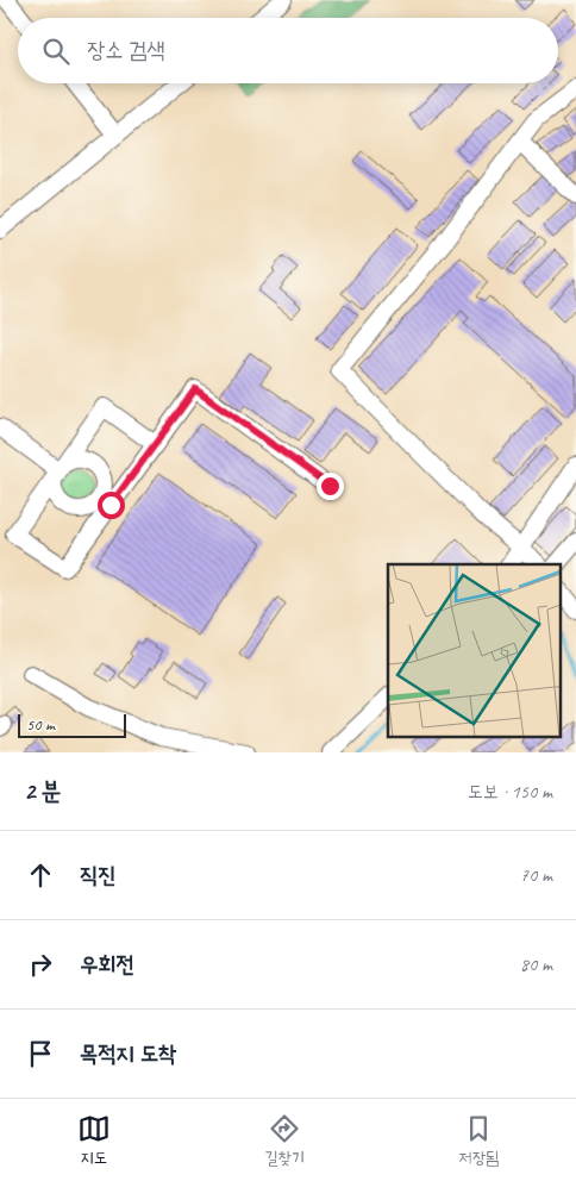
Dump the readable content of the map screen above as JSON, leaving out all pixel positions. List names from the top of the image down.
{
  "scale_bar": "50 m",
  "page": {
    "search": "장소 검색",
    "scale": "50 m",
    "heading": ["2 분", "도보 · 150 m"],
    "list": [
      ["직진", "70 m"],
      ["우회전", "80 m"],
      "목적지 도착"
    ],
    "nav": ["지도", "길찾기", "저장됨"]
  }
}
